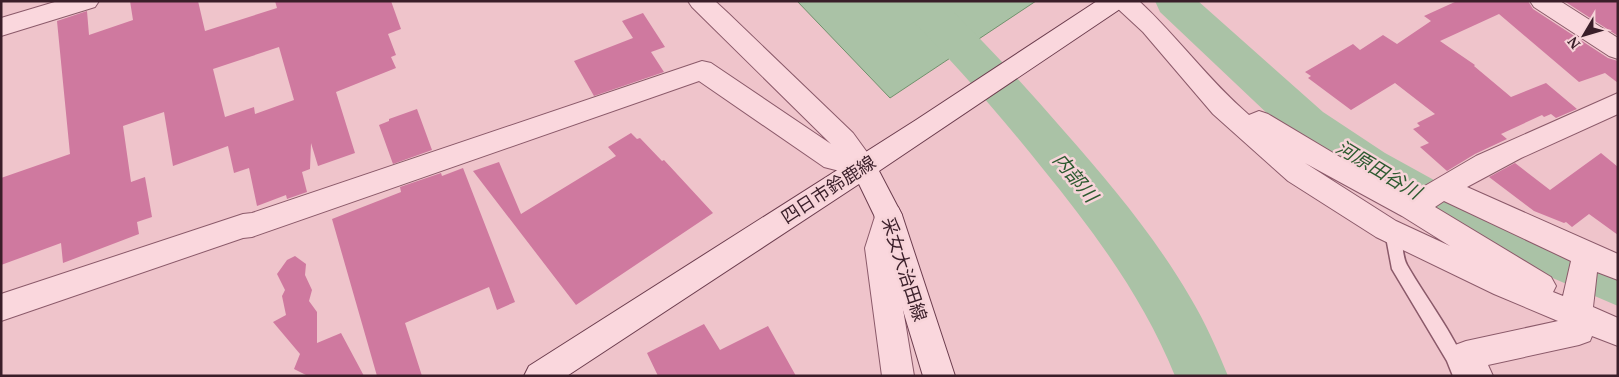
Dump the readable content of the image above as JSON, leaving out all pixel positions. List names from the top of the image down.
{
  "streets": {
    "street": ["四日市鈴鹿線", "采女大治田線"]
  },
  "crossings": [
    ["四日市鈴鹿線", "采女大治田線"]
  ],
  "water": ["河原田谷川", "内部川"],
  "north": "bottom left"
}
